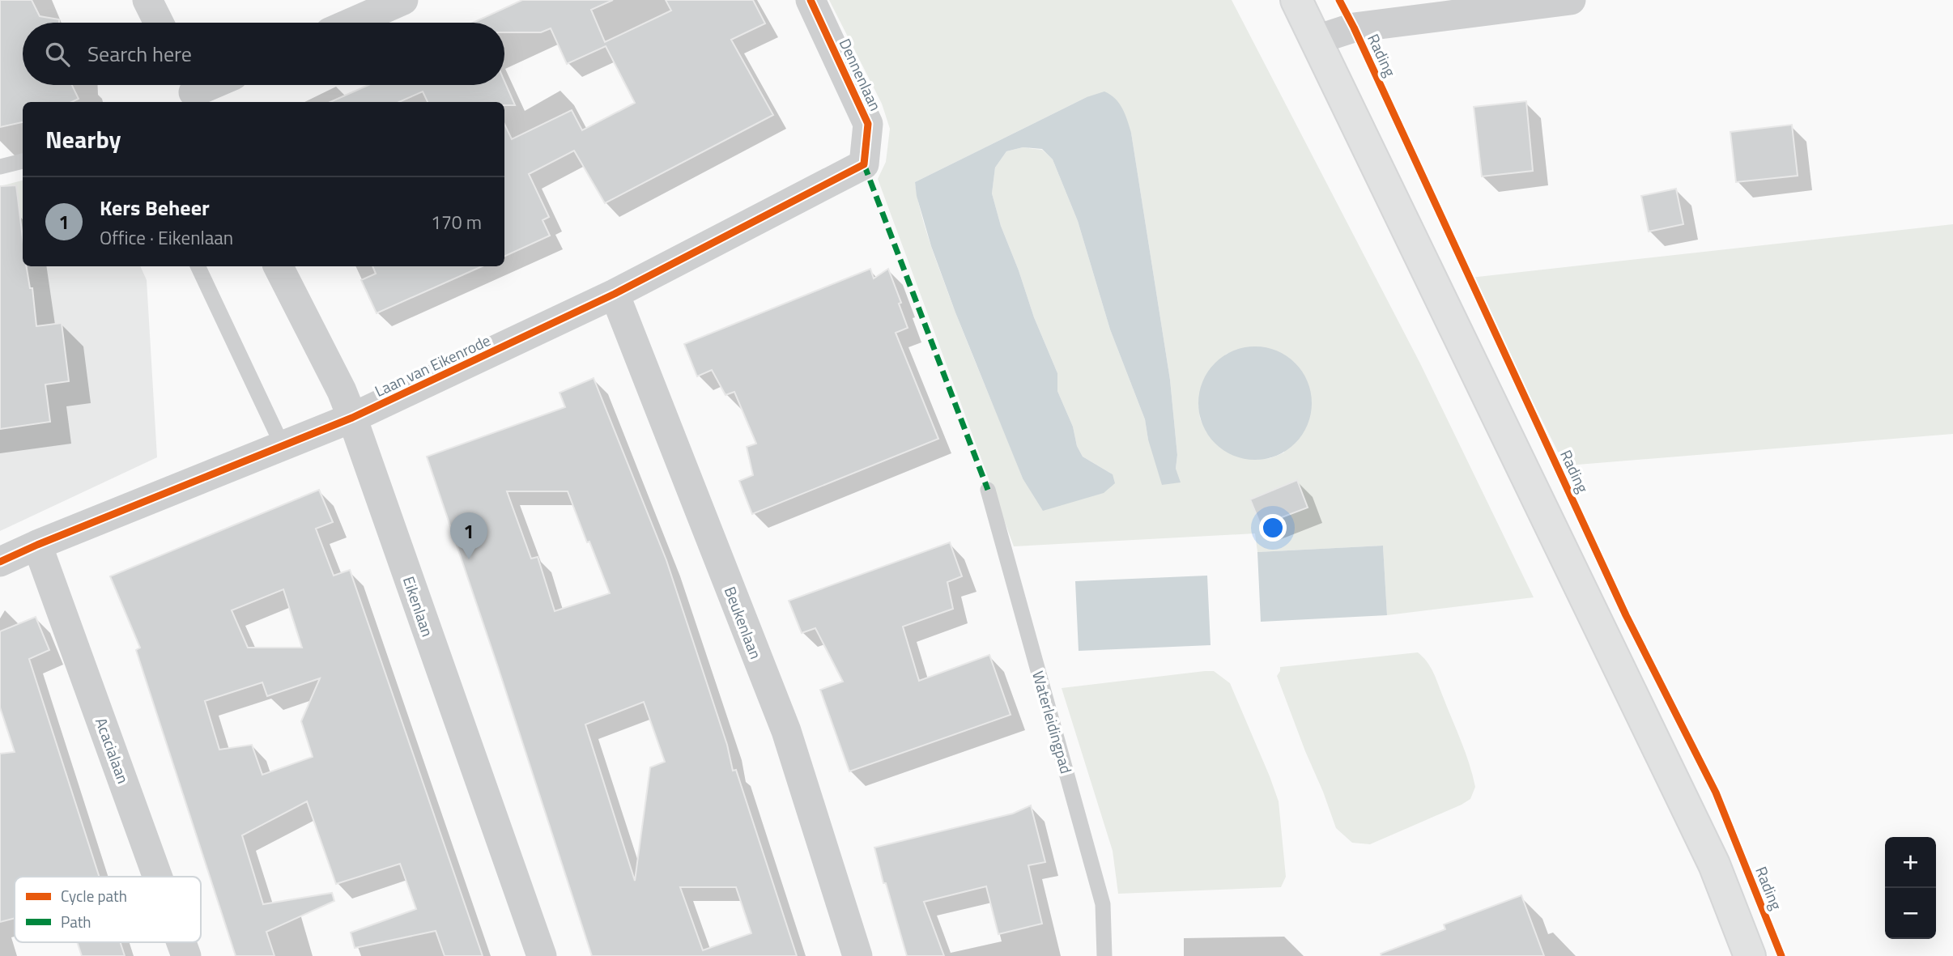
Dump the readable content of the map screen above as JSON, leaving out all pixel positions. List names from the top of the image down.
{
  "streets": {
    "street": [
      "Rading",
      "Dennenlaan",
      "Laan van Eikenrode",
      "Eikenlaan",
      "Beukenlaan",
      "Acacialaan"
    ],
    "lane": ["Waterleidingpad"]
  },
  "crossings": [
    ["Dennenlaan", "Laan van Eikenrode"],
    ["Laan van Eikenrode", "Eikenlaan"],
    ["Laan van Eikenrode", "Beukenlaan"],
    ["Laan van Eikenrode", "Acacialaan"]
  ],
  "legend": ["Cycle path", "Path"],
  "page": {
    "search": "Search here",
    "heading": "Nearby",
    "list": [
      {
        "mark": "1",
        "name": "Kers Beheer",
        "note": "Office · Eikenlaan",
        "value": "170 m"
      }
    ],
    "pins": "1",
    "map_buttons": ["+", "−"]
  }
}
